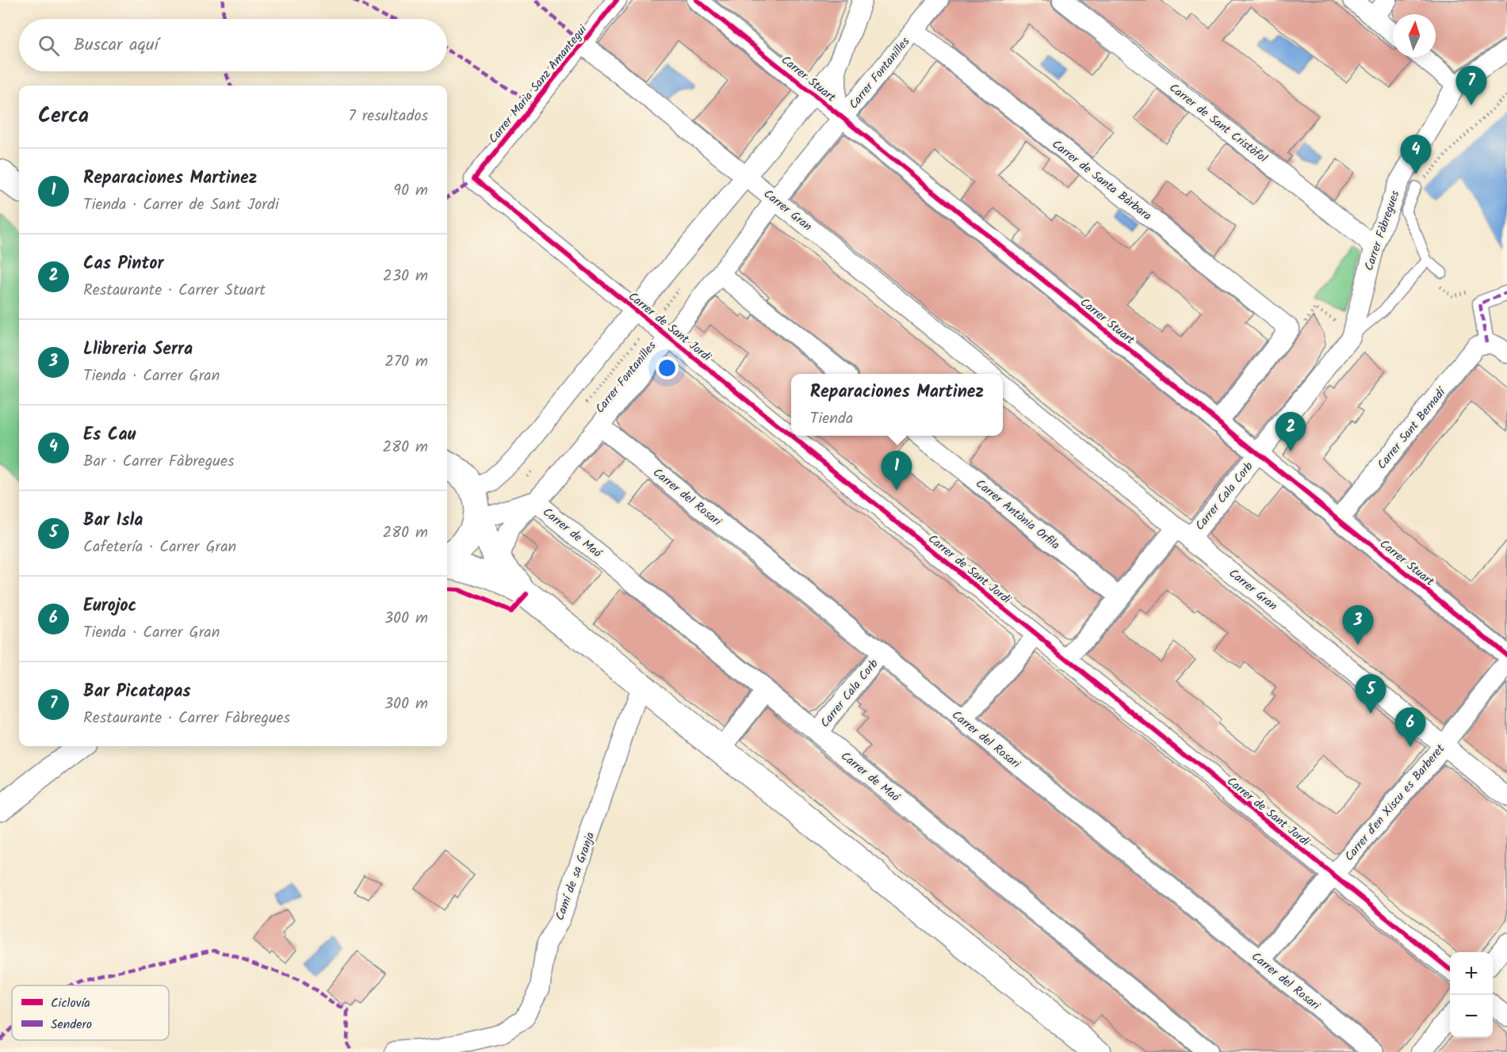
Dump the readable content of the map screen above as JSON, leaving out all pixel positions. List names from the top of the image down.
{
  "streets": {
    "street": [
      "Carrer Fontanilles",
      "Carrer Stuart",
      "Carrer Maria Sanz Amantegui",
      "Carrer de Sant Cristòfol",
      "Carrer de Santa Bàrbara",
      "Carrer Gran",
      "Carrer Fàbregues",
      "Carrer de Sant Jordi",
      "Carrer Sant Bernadí",
      "Carrer Cala Corb",
      "Carrer del Rosari",
      "Carrer Antònia Orfila",
      "Carrer de Maó",
      "Carrer d'en Xiscu es Barberet",
      "Camí de sa Granja"
    ]
  },
  "crossings": [
    ["Carrer Fontanilles", "Carrer Stuart"],
    ["Carrer Fontanilles", "Carrer de Santa Bàrbara"],
    ["Carrer Fontanilles", "Carrer Gran"],
    ["Carrer Fontanilles", "Carrer de Sant Jordi"],
    ["Carrer Fontanilles", "Carrer del Rosari"],
    ["Carrer Fontanilles", "Carrer de Maó"],
    ["Carrer Stuart", "Carrer Sant Bernadí"],
    ["Carrer Stuart", "Carrer Cala Corb"],
    ["Carrer Maria Sanz Amantegui", "Carrer Gran"],
    ["Carrer Maria Sanz Amantegui", "Carrer de Sant Jordi"],
    ["Carrer de Sant Cristòfol", "Carrer Fàbregues"],
    ["Carrer Gran", "Carrer Cala Corb"],
    ["Carrer Gran", "Carrer d'en Xiscu es Barberet"],
    ["Carrer Fàbregues", "Carrer Cala Corb"],
    ["Carrer de Sant Jordi", "Carrer Cala Corb"],
    ["Carrer de Sant Jordi", "Carrer d'en Xiscu es Barberet"],
    ["Carrer Cala Corb", "Carrer del Rosari"],
    ["Carrer Cala Corb", "Carrer Antònia Orfila"],
    ["Carrer Cala Corb", "Carrer de Maó"],
    ["Carrer del Rosari", "Carrer d'en Xiscu es Barberet"]
  ],
  "legend": ["Ciclovía", "Sendero"],
  "north": "top",
  "page": {
    "search": "Buscar aquí",
    "pins": [
      "7",
      "4",
      "2",
      "1",
      "3",
      "5",
      "6"
    ],
    "heading": ["Cerca", "7 resultados"],
    "list": [
      {
        "mark": "1",
        "name": "Reparaciones Martinez",
        "note": "Tienda · Carrer de Sant Jordi",
        "value": "90 m"
      },
      {
        "mark": "2",
        "name": "Cas Pintor",
        "note": "Restaurante · Carrer Stuart",
        "value": "230 m"
      },
      {
        "mark": "3",
        "name": "Llibreria Serra",
        "note": "Tienda · Carrer Gran",
        "value": "270 m"
      },
      {
        "mark": "4",
        "name": "Es Cau",
        "note": "Bar · Carrer Fàbregues",
        "value": "280 m"
      },
      {
        "mark": "5",
        "name": "Bar Isla",
        "note": "Cafetería · Carrer Gran",
        "value": "280 m"
      },
      {
        "mark": "6",
        "name": "Eurojoc",
        "note": "Tienda · Carrer Gran",
        "value": "300 m"
      },
      {
        "mark": "7",
        "name": "Bar Picatapas",
        "note": "Restaurante · Carrer Fàbregues",
        "value": "300 m"
      }
    ],
    "popup": ["Reparaciones Martinez", "Tienda"],
    "map_buttons": ["+", "−"]
  }
}
